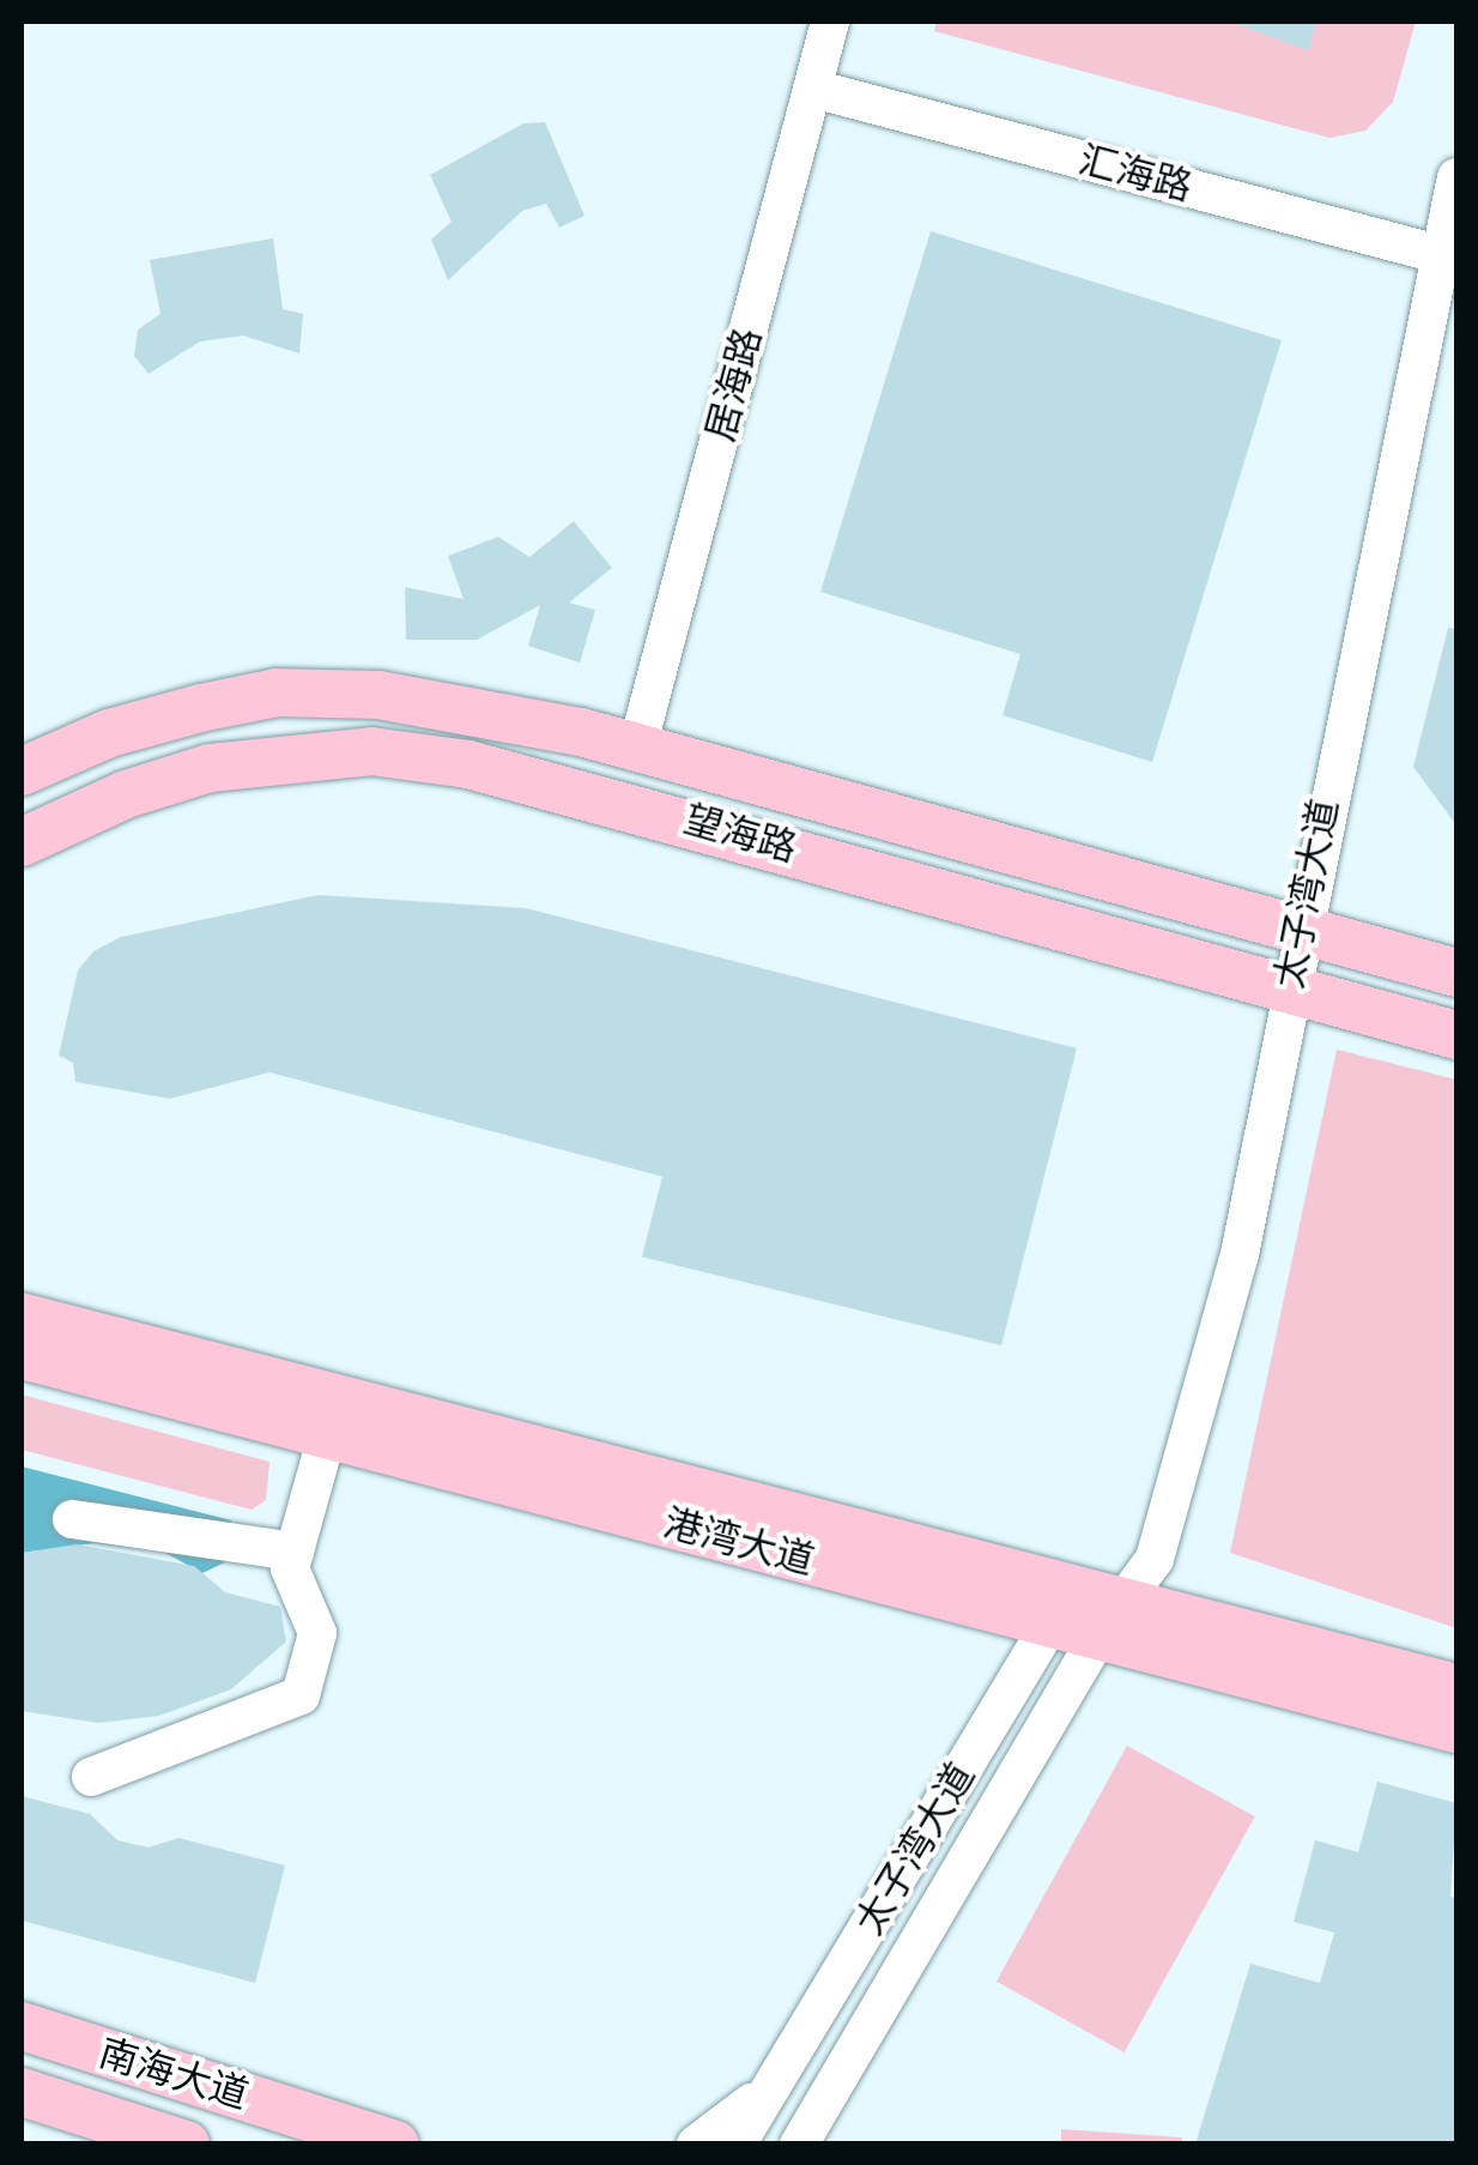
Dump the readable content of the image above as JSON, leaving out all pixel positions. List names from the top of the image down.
{
  "streets": {
    "main road": ["望海路", "港湾大道", "南海大道"],
    "street": ["汇海路", "居海路", "太子湾大道"]
  },
  "crossings": [
    ["汇海路", "居海路"],
    ["汇海路", "太子湾大道"],
    ["居海路", "望海路"],
    ["望海路", "太子湾大道"],
    ["太子湾大道", "港湾大道"]
  ]
}
